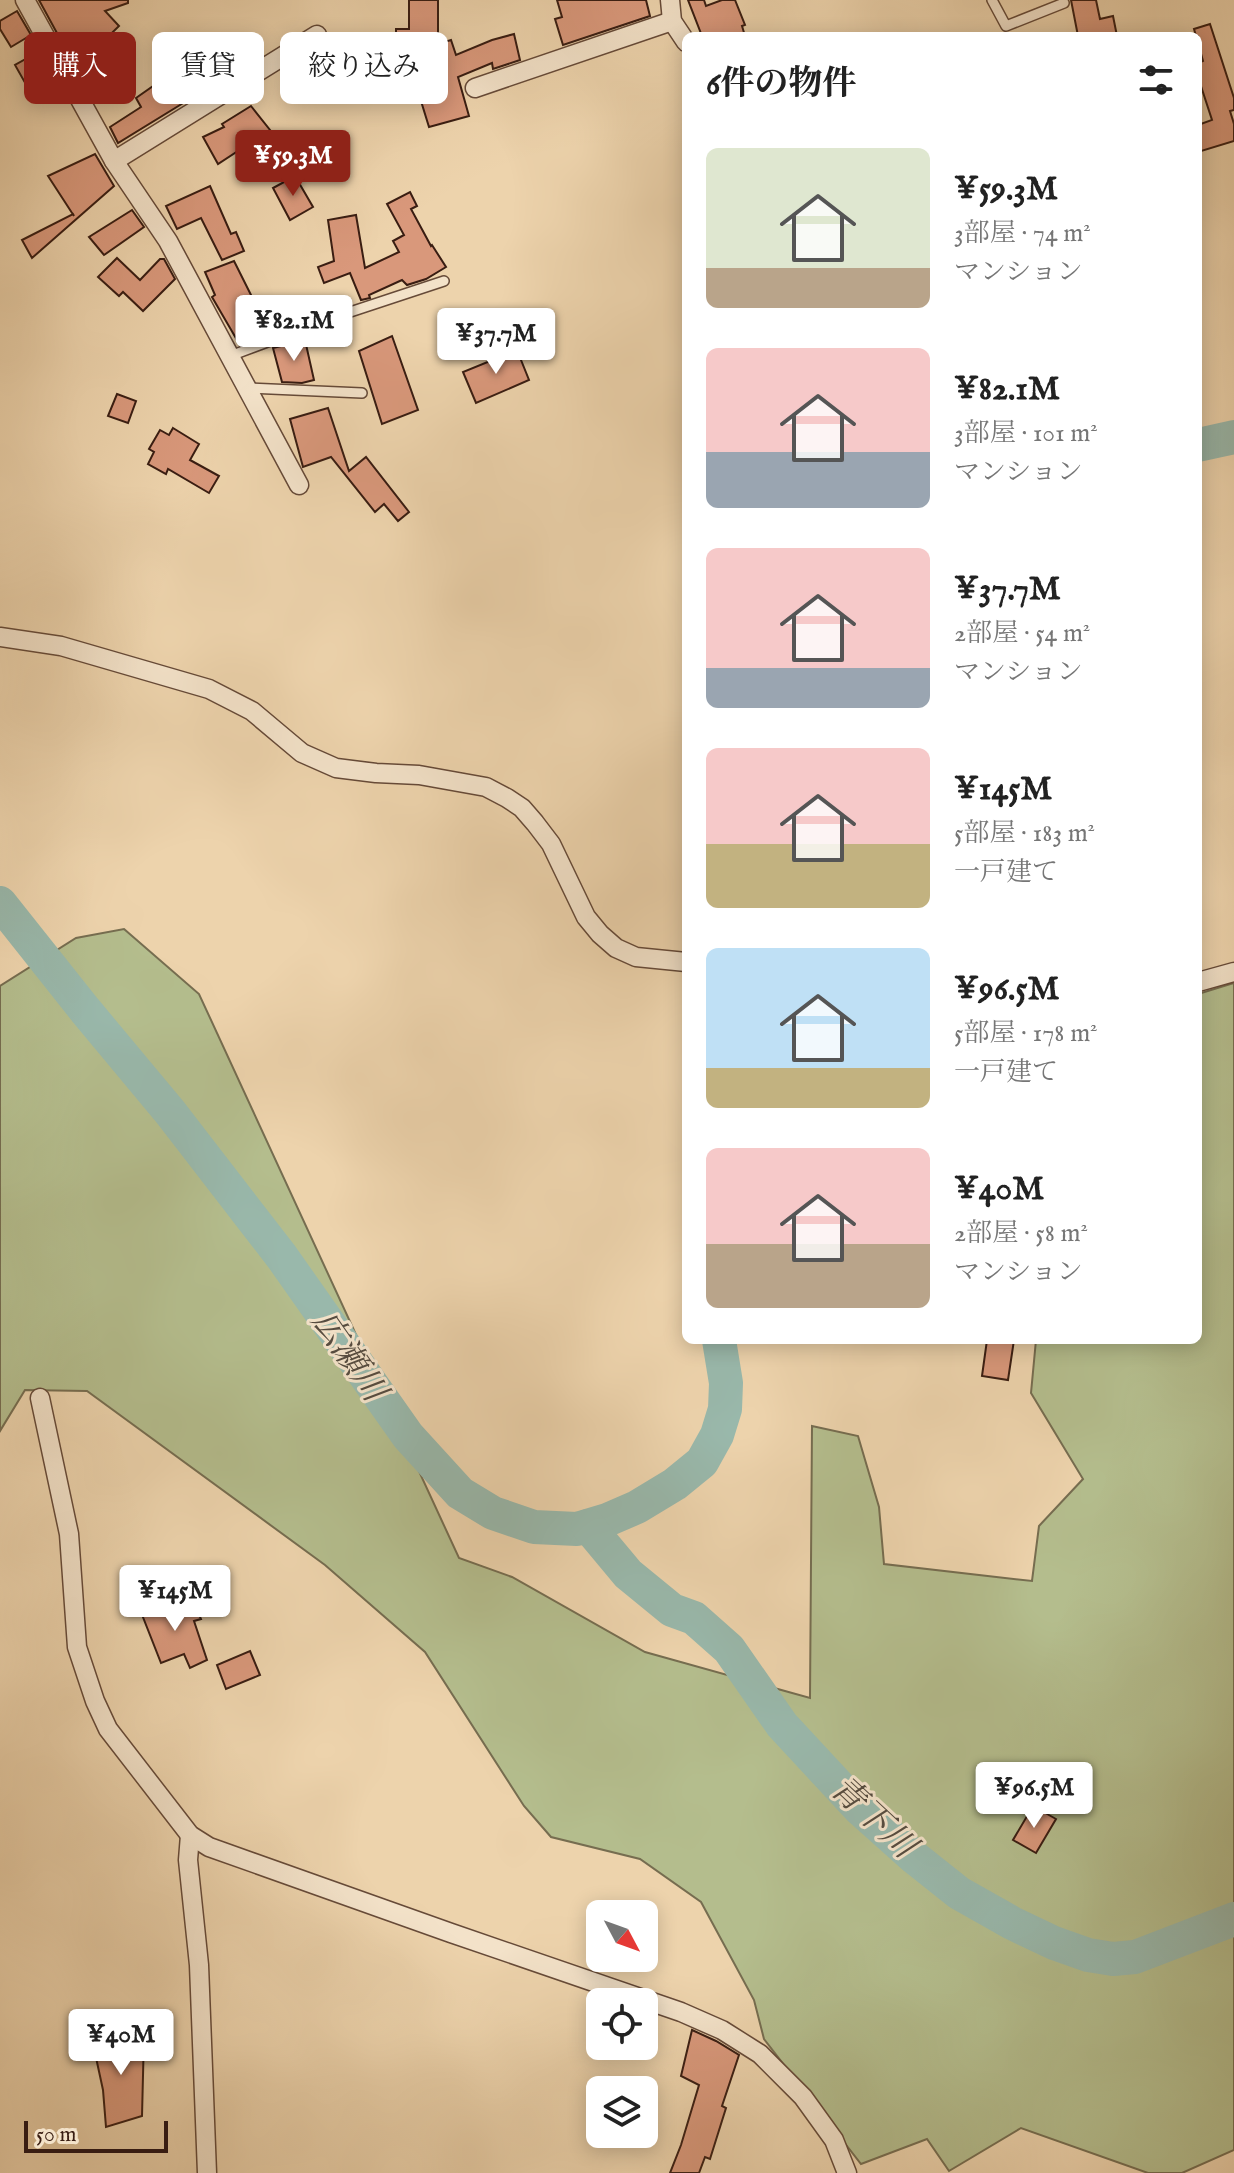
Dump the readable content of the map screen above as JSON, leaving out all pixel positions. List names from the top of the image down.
{
  "water": ["広瀬川", "青下川"],
  "scale_bar": "50 m",
  "north": "bottom right",
  "page": {
    "chip": ["購入", "賃貸", "絞り込み"],
    "heading": "6件の物件",
    "list": [
      {
        "name": "¥59.3M",
        "note": "3部屋 · 74 m² · マンション"
      },
      {
        "name": "¥82.1M",
        "note": "3部屋 · 101 m² · マンション"
      },
      {
        "name": "¥37.7M",
        "note": "2部屋 · 54 m² · マンション"
      },
      {
        "name": "¥145M",
        "note": "5部屋 · 183 m² · 一戸建て"
      },
      {
        "name": "¥96.5M",
        "note": "5部屋 · 178 m² · 一戸建て"
      },
      {
        "name": "¥40M",
        "note": "2部屋 · 58 m² · マンション"
      }
    ],
    "price": [
      "¥59.3M",
      "¥82.1M",
      "¥37.7M",
      "¥145M",
      "¥96.5M",
      "¥40M"
    ],
    "scale": "50 m"
  }
}
